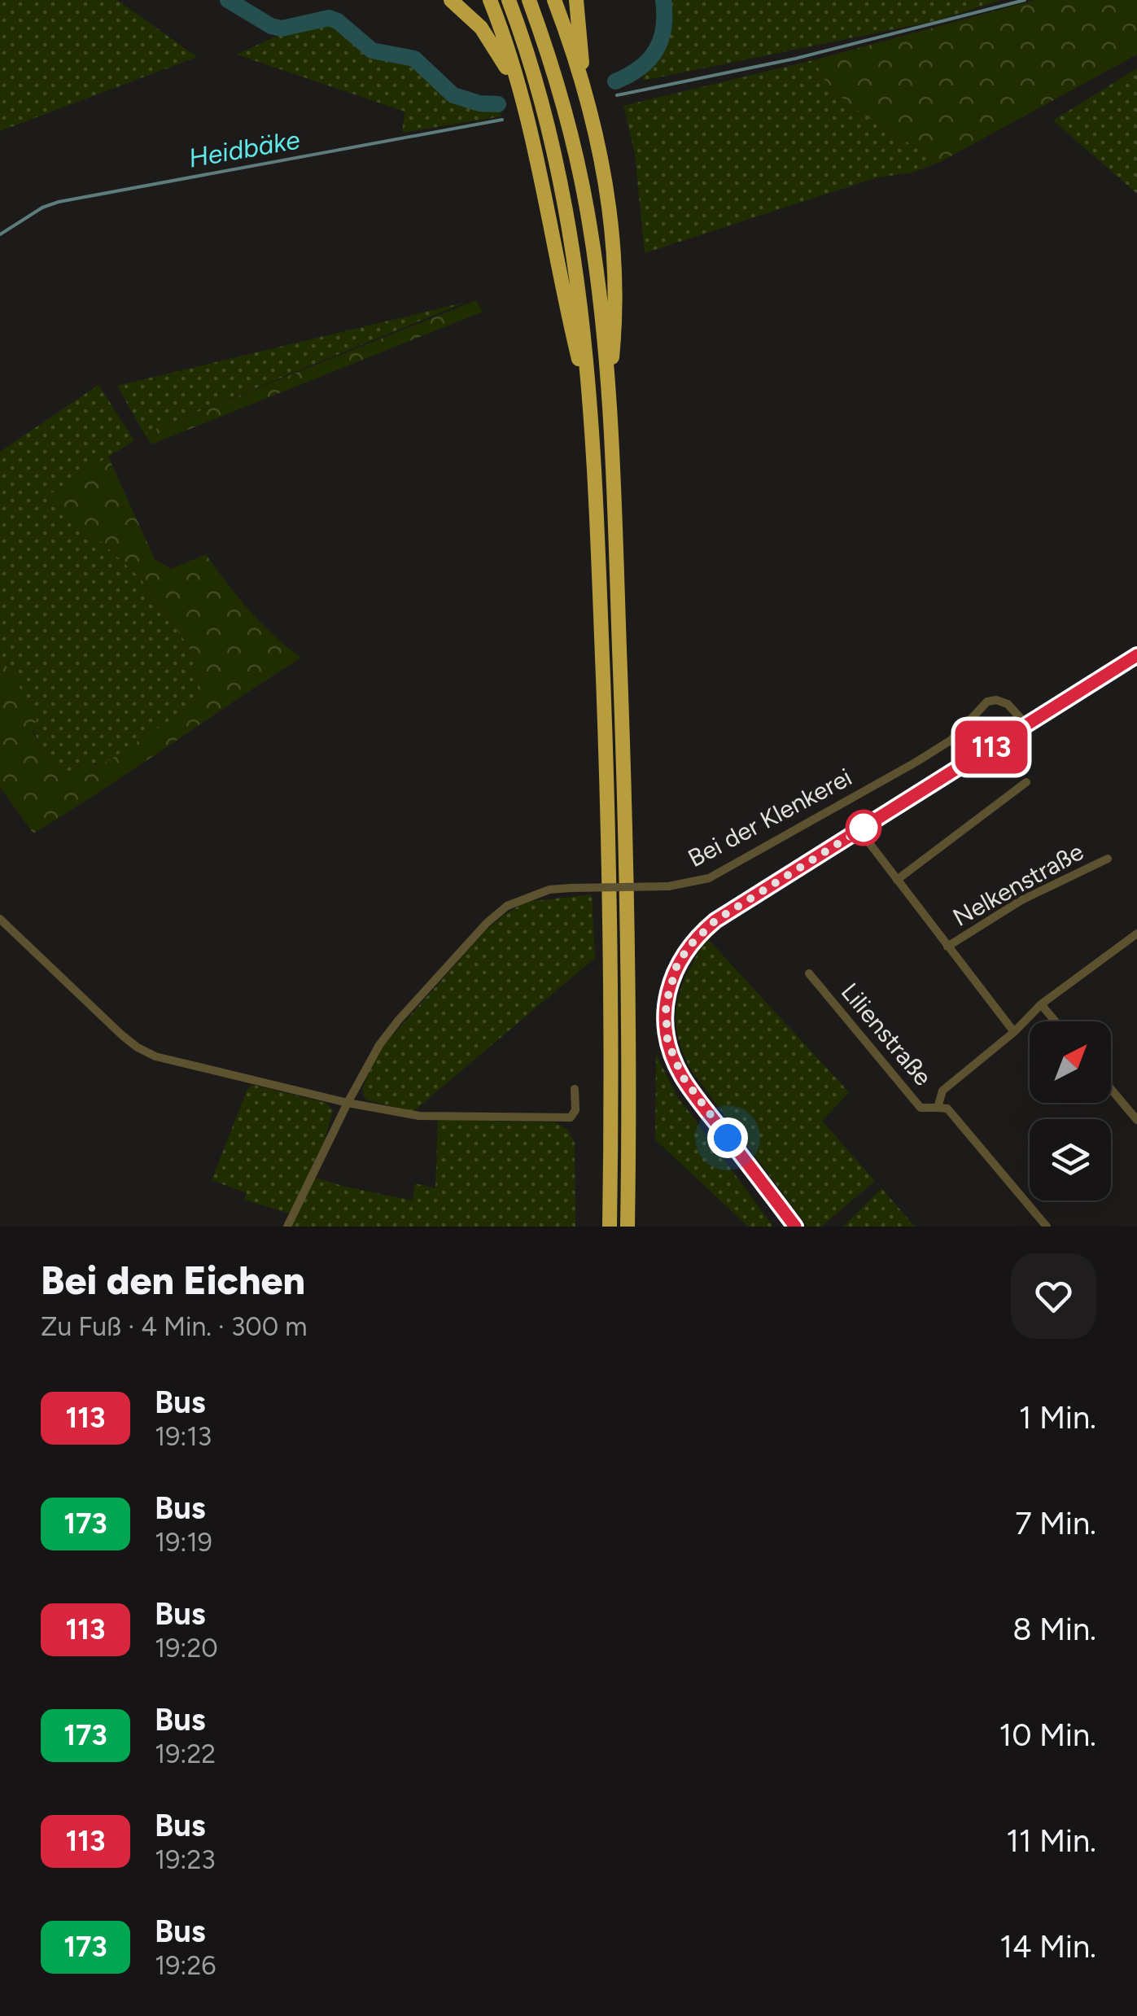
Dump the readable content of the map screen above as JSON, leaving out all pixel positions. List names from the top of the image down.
{
  "streets": {
    "street": ["Bei der Klenkerei", "Nelkenstraße", "Lilienstraße"]
  },
  "water": ["Heidbäke"],
  "lines": ["bus line 113"],
  "north": "top right",
  "page": {
    "on_map": "113",
    "heading": ["Bei den Eichen", "Zu Fuß · 4 Min. · 300 m"],
    "list": [
      {
        "mark": "113",
        "name": "Bus",
        "note": "19:13",
        "value": "1 Min."
      },
      {
        "mark": "173",
        "name": "Bus",
        "note": "19:19",
        "value": "7 Min."
      },
      {
        "mark": "113",
        "name": "Bus",
        "note": "19:20",
        "value": "8 Min."
      },
      {
        "mark": "173",
        "name": "Bus",
        "note": "19:22",
        "value": "10 Min."
      },
      {
        "mark": "113",
        "name": "Bus",
        "note": "19:23",
        "value": "11 Min."
      },
      {
        "mark": "173",
        "name": "Bus",
        "note": "19:26",
        "value": "14 Min."
      }
    ]
  }
}
